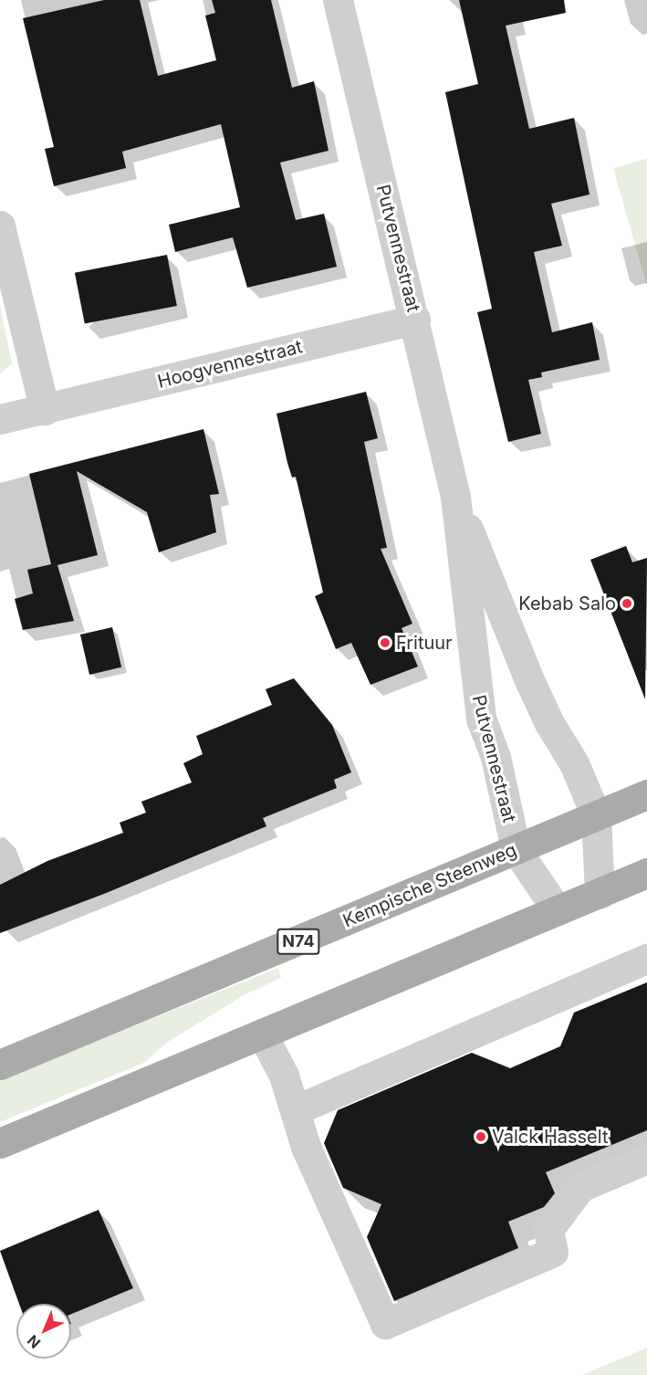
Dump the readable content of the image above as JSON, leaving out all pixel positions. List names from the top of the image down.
{
  "streets": {
    "main road": ["Kempische Steenweg", "N74"],
    "street": ["Putvennestraat", "Hoogvennestraat"]
  },
  "crossings": [
    ["Putvennestraat", "Hoogvennestraat"],
    ["Putvennestraat", "Kempische Steenweg"]
  ],
  "places": ["Kebab Salo", "Frituur", "Valck Hasselt"],
  "north": "bottom left"
}
